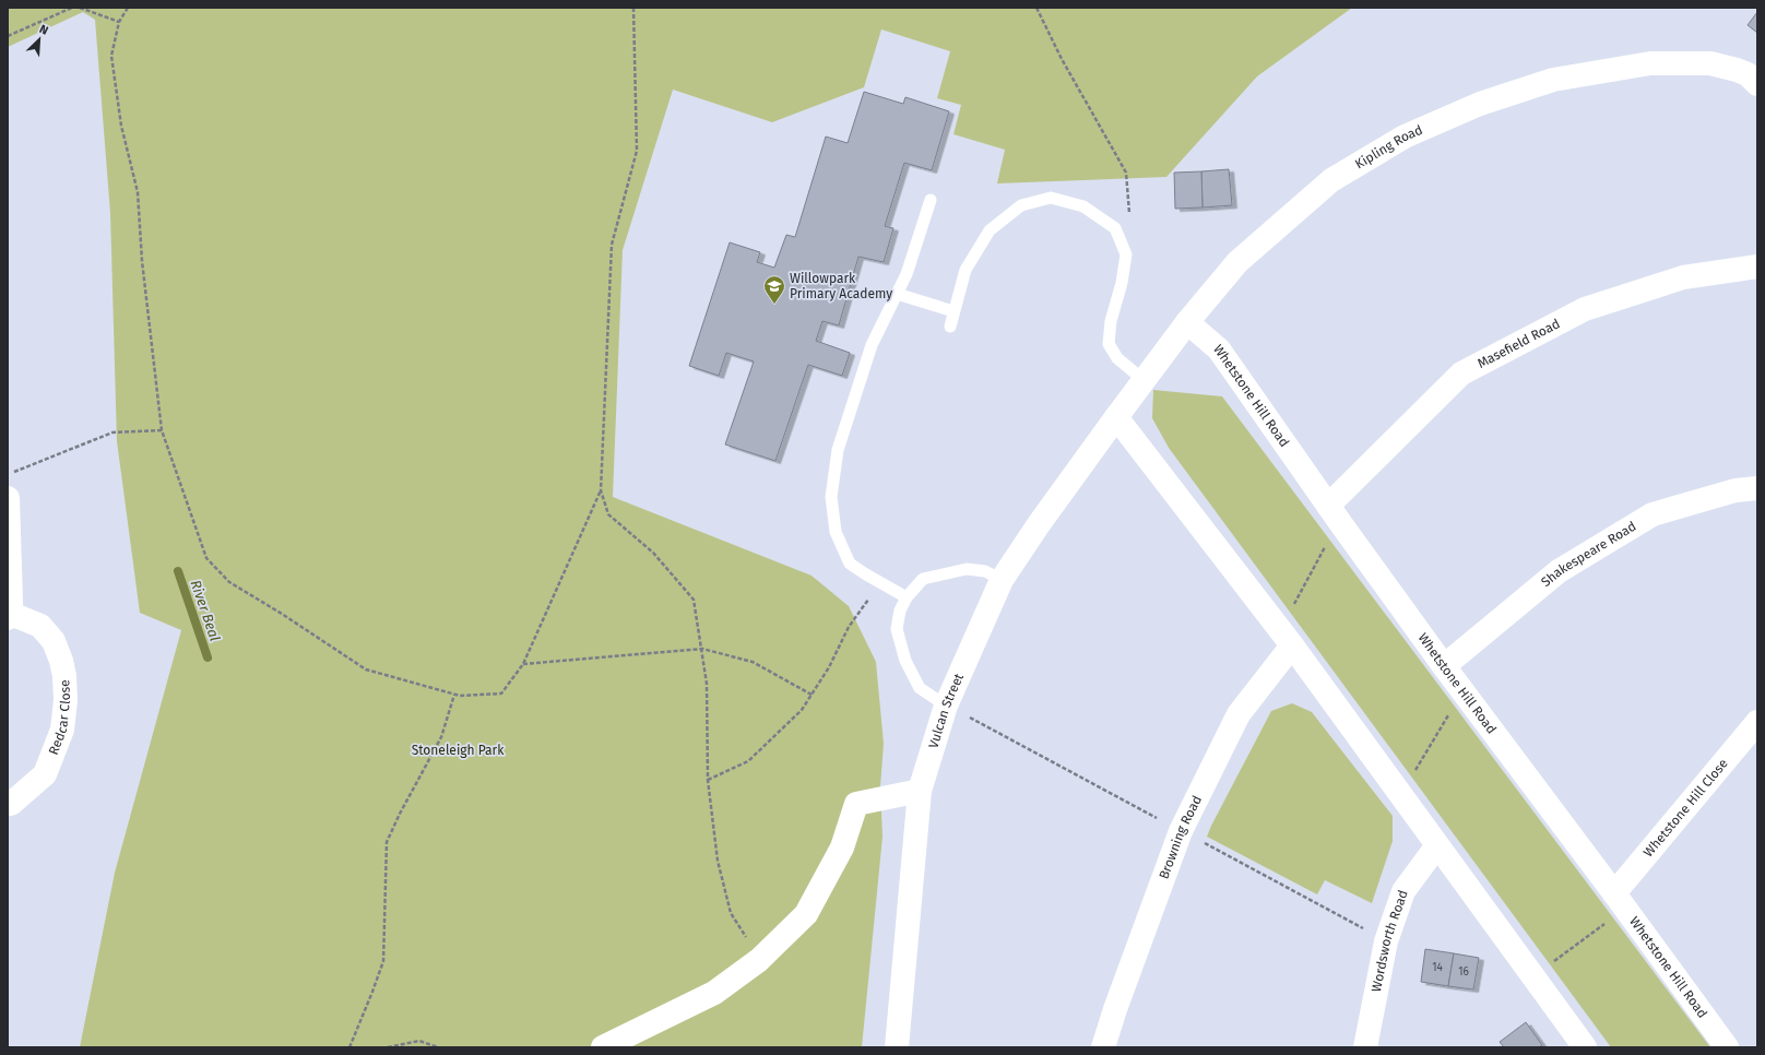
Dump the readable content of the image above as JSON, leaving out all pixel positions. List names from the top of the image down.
{
  "streets": {
    "street": [
      "Kipling Road",
      "Masefield Road",
      "Whetstone Hill Road",
      "Shakespeare Road",
      "Vulcan Street",
      "Redcar Close",
      "Whetstone Hill Close",
      "Browning Road",
      "Wordsworth Road"
    ]
  },
  "crossings": [
    ["Kipling Road", "Whetstone Hill Road"],
    ["Kipling Road", "Vulcan Street"],
    ["Masefield Road", "Whetstone Hill Road"],
    ["Whetstone Hill Road", "Shakespeare Road"],
    ["Whetstone Hill Road", "Whetstone Hill Close"]
  ],
  "water": ["River Beal"],
  "parks": ["Stoneleigh Park"],
  "places": {
    "school or university": ["Willowpark Primary Academy"]
  },
  "house_numbers": ["14", "16"],
  "north": "top right"
}
